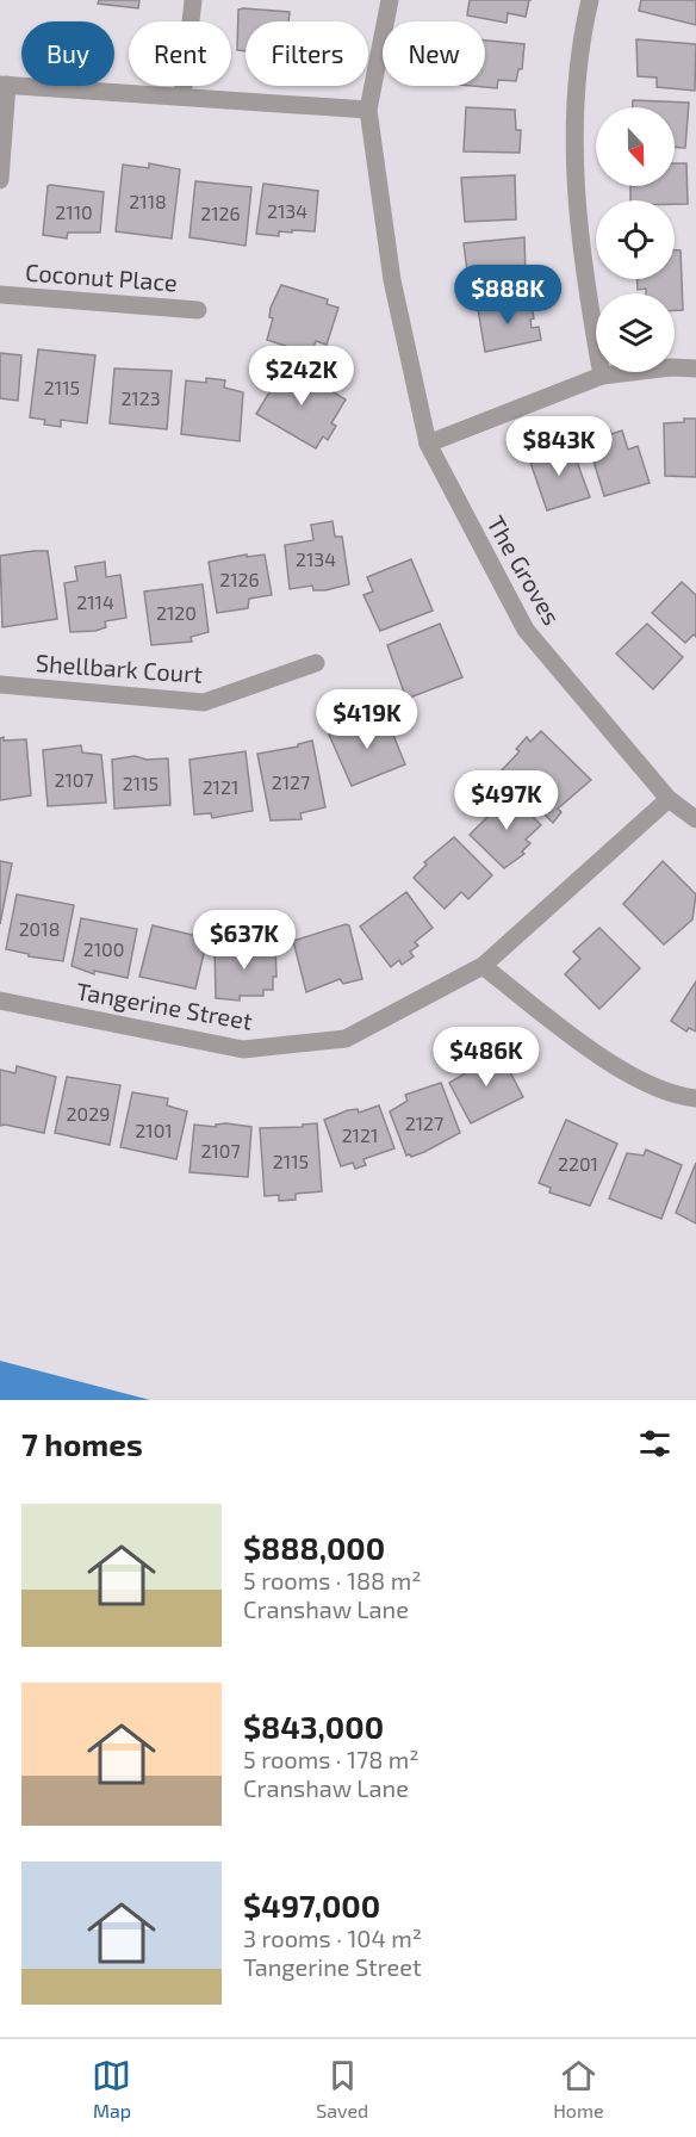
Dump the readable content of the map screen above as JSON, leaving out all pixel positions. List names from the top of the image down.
{
  "streets": {
    "street": [
      "Coconut Place",
      "The Groves",
      "Shellbark Court",
      "Tangerine Street"
    ]
  },
  "crossings": [
    ["The Groves", "Tangerine Street"]
  ],
  "house_numbers": [
    "2118",
    "2134",
    "2110",
    "2126",
    "2115",
    "2123",
    "2134",
    "2126",
    "2114",
    "2120",
    "2107",
    "2127",
    "2115",
    "2121",
    "2018",
    "2100",
    "2029",
    "2127",
    "2101",
    "2121",
    "2107",
    "2115",
    "2201"
  ],
  "north": "bottom",
  "page": {
    "chip": [
      "Buy",
      "Rent",
      "Filters",
      "New"
    ],
    "price": [
      "$888K",
      "$242K",
      "$843K",
      "$419K",
      "$497K",
      "$637K",
      "$486K"
    ],
    "heading": "7 homes",
    "list": [
      {
        "name": "$888,000",
        "note": "5 rooms · 188 m² · Cranshaw Lane"
      },
      {
        "name": "$843,000",
        "note": "5 rooms · 178 m² · Cranshaw Lane"
      },
      {
        "name": "$497,000",
        "note": "3 rooms · 104 m² · Tangerine Street"
      }
    ],
    "tabs": ["Map", "Saved", "Home"]
  }
}
